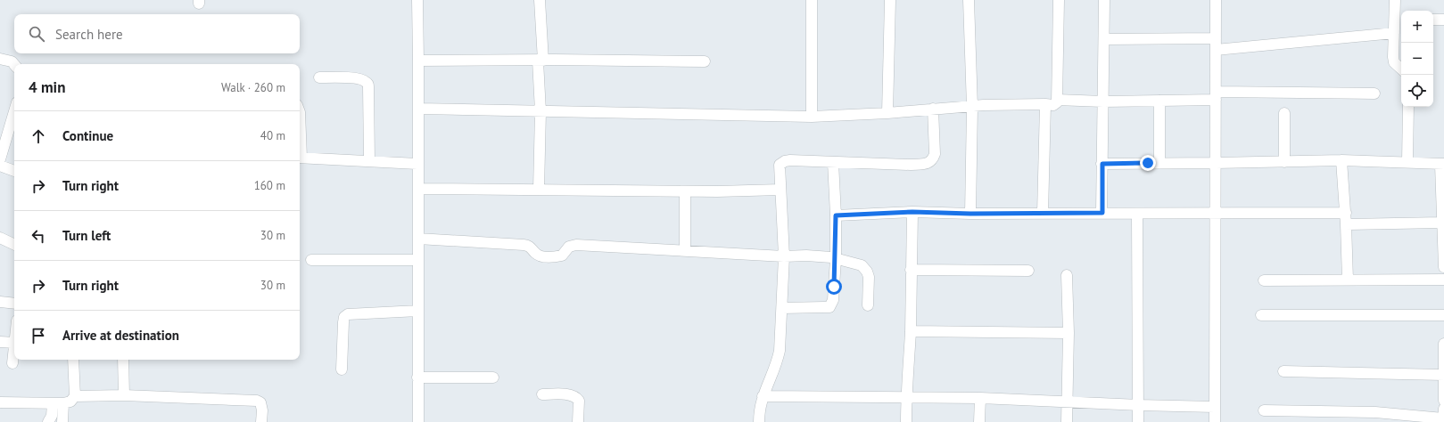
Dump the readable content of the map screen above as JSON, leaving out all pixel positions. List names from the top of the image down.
{
  "page": {
    "map_buttons": ["+", "−"],
    "search": "Search here",
    "heading": ["4 min", "Walk · 260 m"],
    "list": [
      ["Continue", "40 m"],
      ["Turn right", "160 m"],
      ["Turn left", "30 m"],
      ["Turn right", "30 m"],
      "Arrive at destination"
    ]
  }
}
